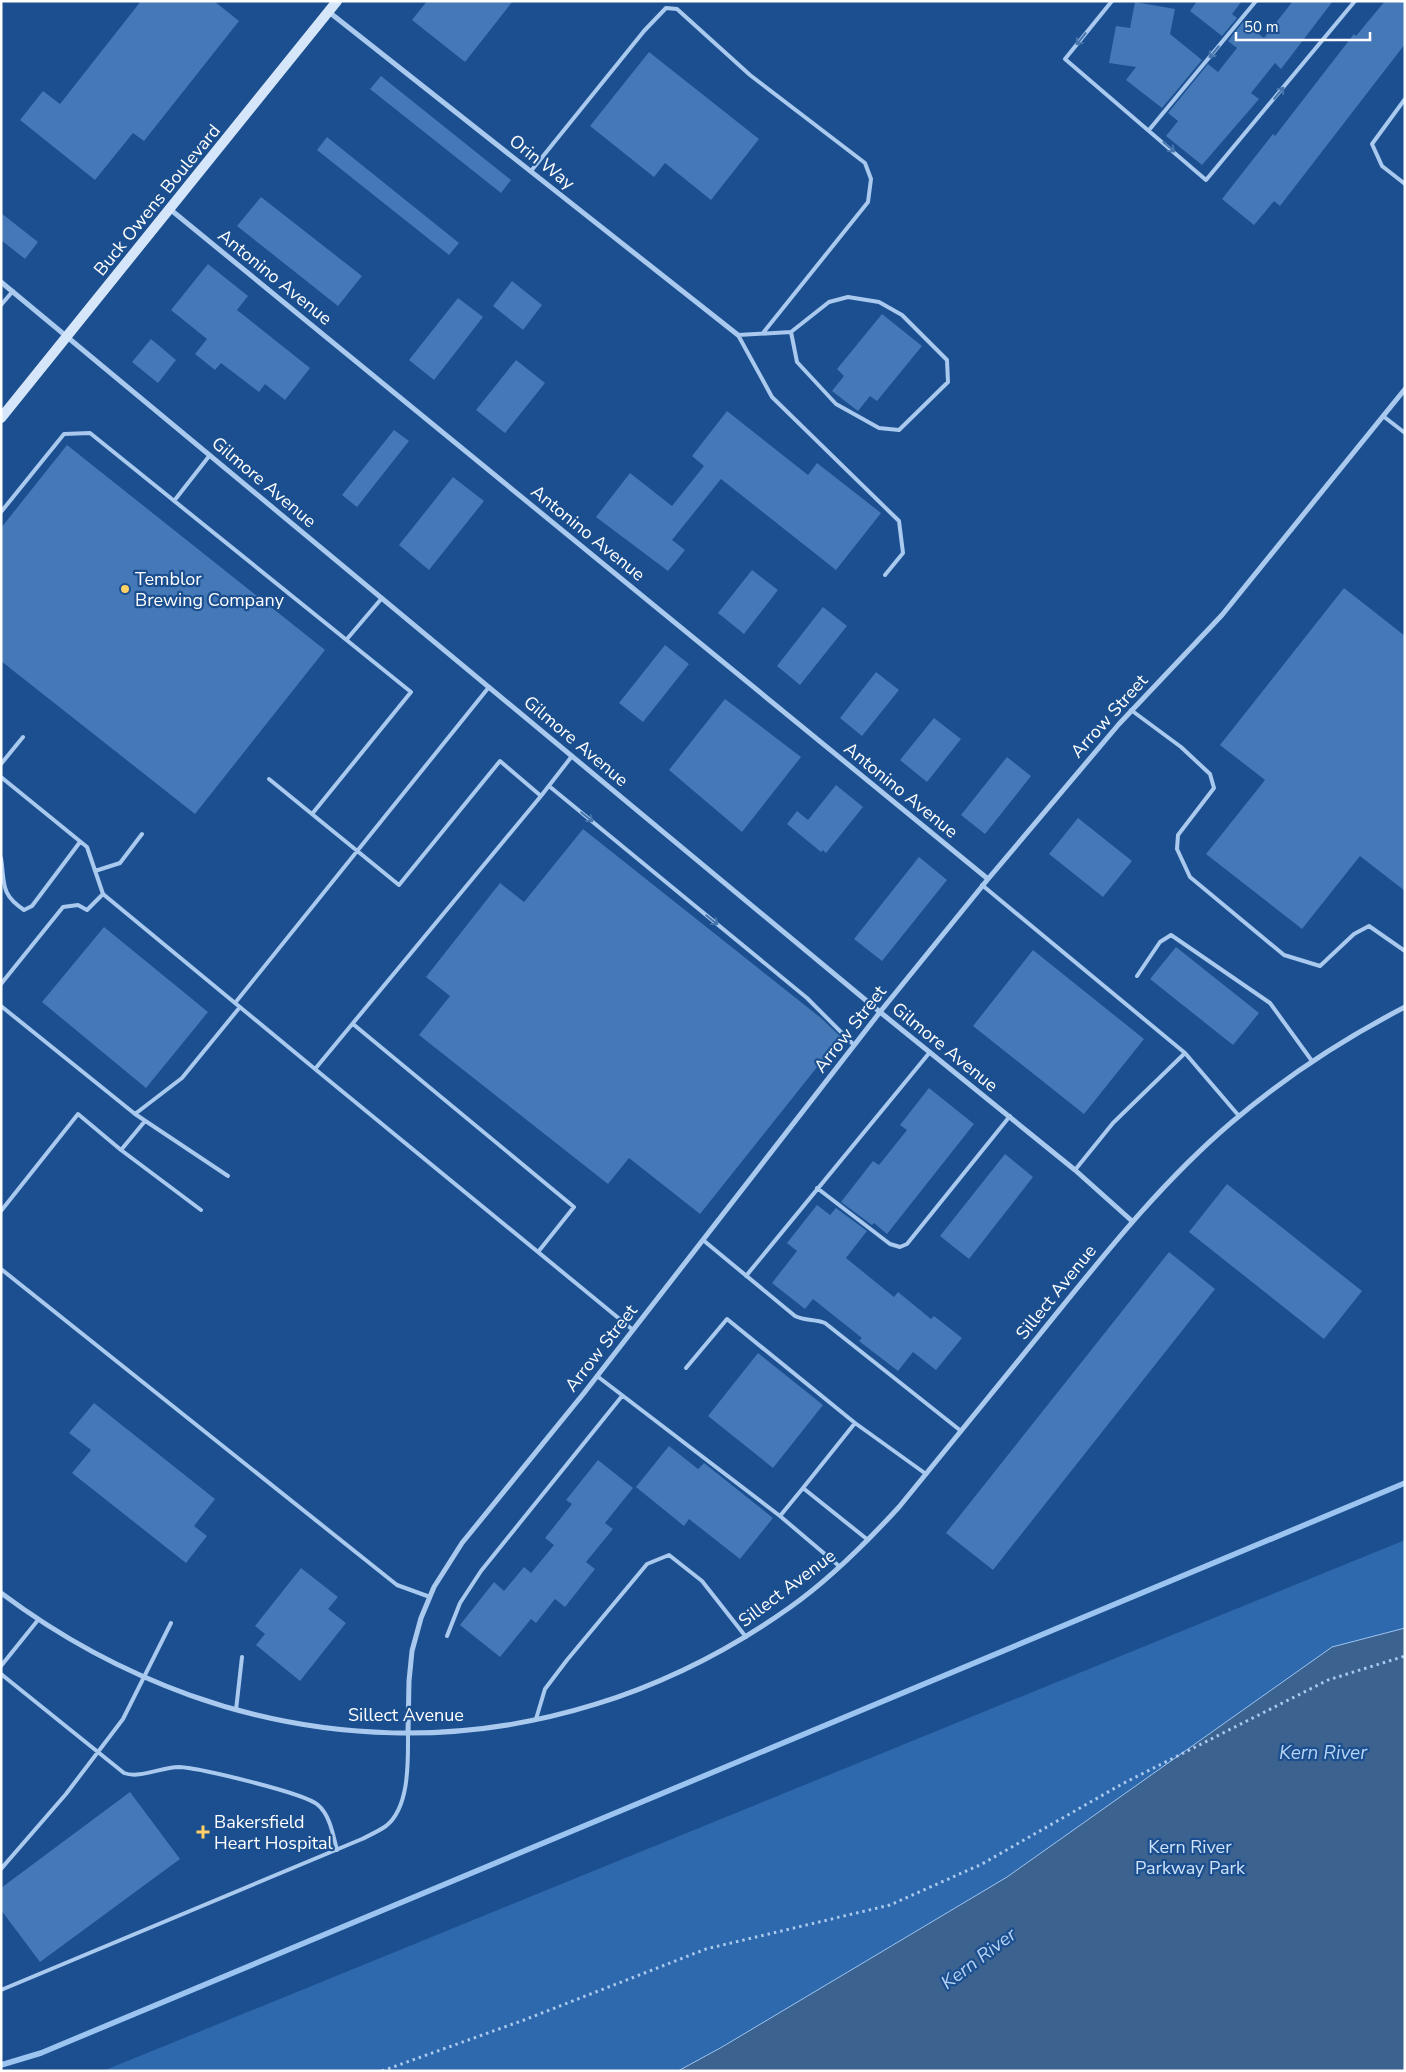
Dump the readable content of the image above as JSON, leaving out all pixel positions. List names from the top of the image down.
{
  "streets": {
    "main road": ["Buck Owens Boulevard"],
    "street": [
      "Orin Way",
      "Antonino Avenue",
      "Gilmore Avenue",
      "Arrow Street",
      "Sillect Avenue"
    ]
  },
  "crossings": [
    ["Orin Way", "Buck Owens Boulevard"],
    ["Buck Owens Boulevard", "Antonino Avenue"],
    ["Buck Owens Boulevard", "Gilmore Avenue"],
    ["Antonino Avenue", "Arrow Street"],
    ["Gilmore Avenue", "Arrow Street"],
    ["Gilmore Avenue", "Sillect Avenue"],
    ["Arrow Street", "Sillect Avenue"]
  ],
  "water": ["Kern River"],
  "parks": ["Kern River Parkway Park"],
  "places": {
    "other": ["Temblor Brewing Company"],
    "health": ["Bakersfield Heart Hospital"]
  },
  "scale_bar": "50 m"
}
